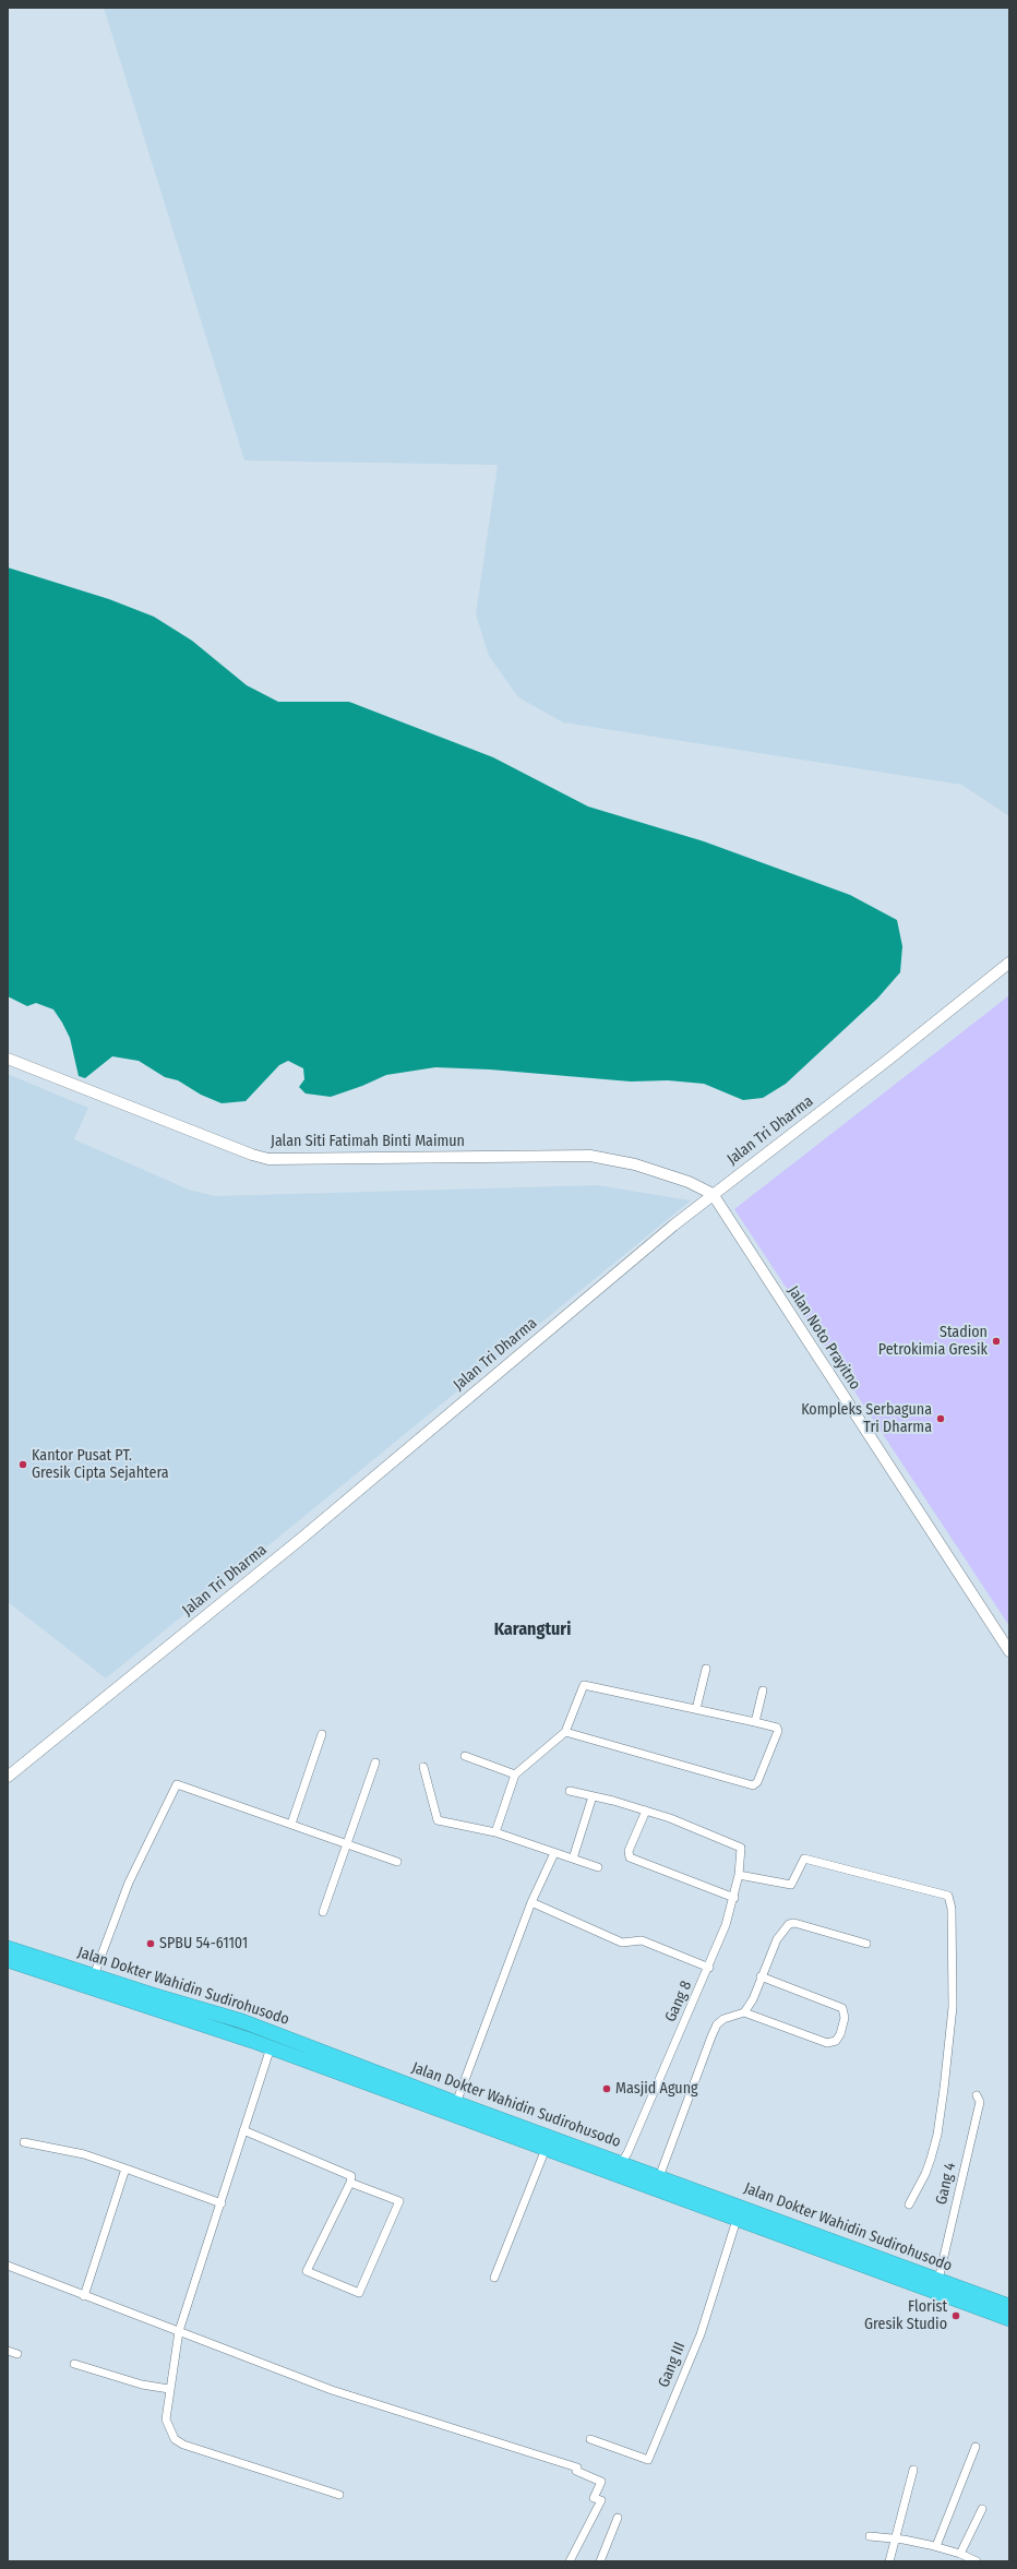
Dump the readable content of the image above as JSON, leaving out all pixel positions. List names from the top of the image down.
{
  "streets": {
    "highway": ["Jalan Dokter Wahidin Sudirohusodo"],
    "main road": ["Jalan Tri Dharma", "Jalan Siti Fatimah Binti Maimun", "Jalan Noto Prayitno"],
    "street": ["Gang 8", "Gang 4", "Gang III"]
  },
  "crossings": [
    ["Jalan Tri Dharma", "Jalan Siti Fatimah Binti Maimun"],
    ["Jalan Tri Dharma", "Jalan Noto Prayitno"],
    ["Jalan Siti Fatimah Binti Maimun", "Jalan Noto Prayitno"],
    ["Jalan Dokter Wahidin Sudirohusodo", "Gang 8"],
    ["Jalan Dokter Wahidin Sudirohusodo", "Gang 4"],
    ["Jalan Dokter Wahidin Sudirohusodo", "Gang III"]
  ],
  "districts": ["Karangturi"],
  "places": [
    "Stadion Petrokimia Gresik",
    "Kompleks Serbaguna Tri Dharma",
    "Kantor Pusat PT. Gresik Cipta Sejahtera",
    "SPBU 54-61101",
    "Masjid Agung",
    "Florist Gresik Studio"
  ]
}
